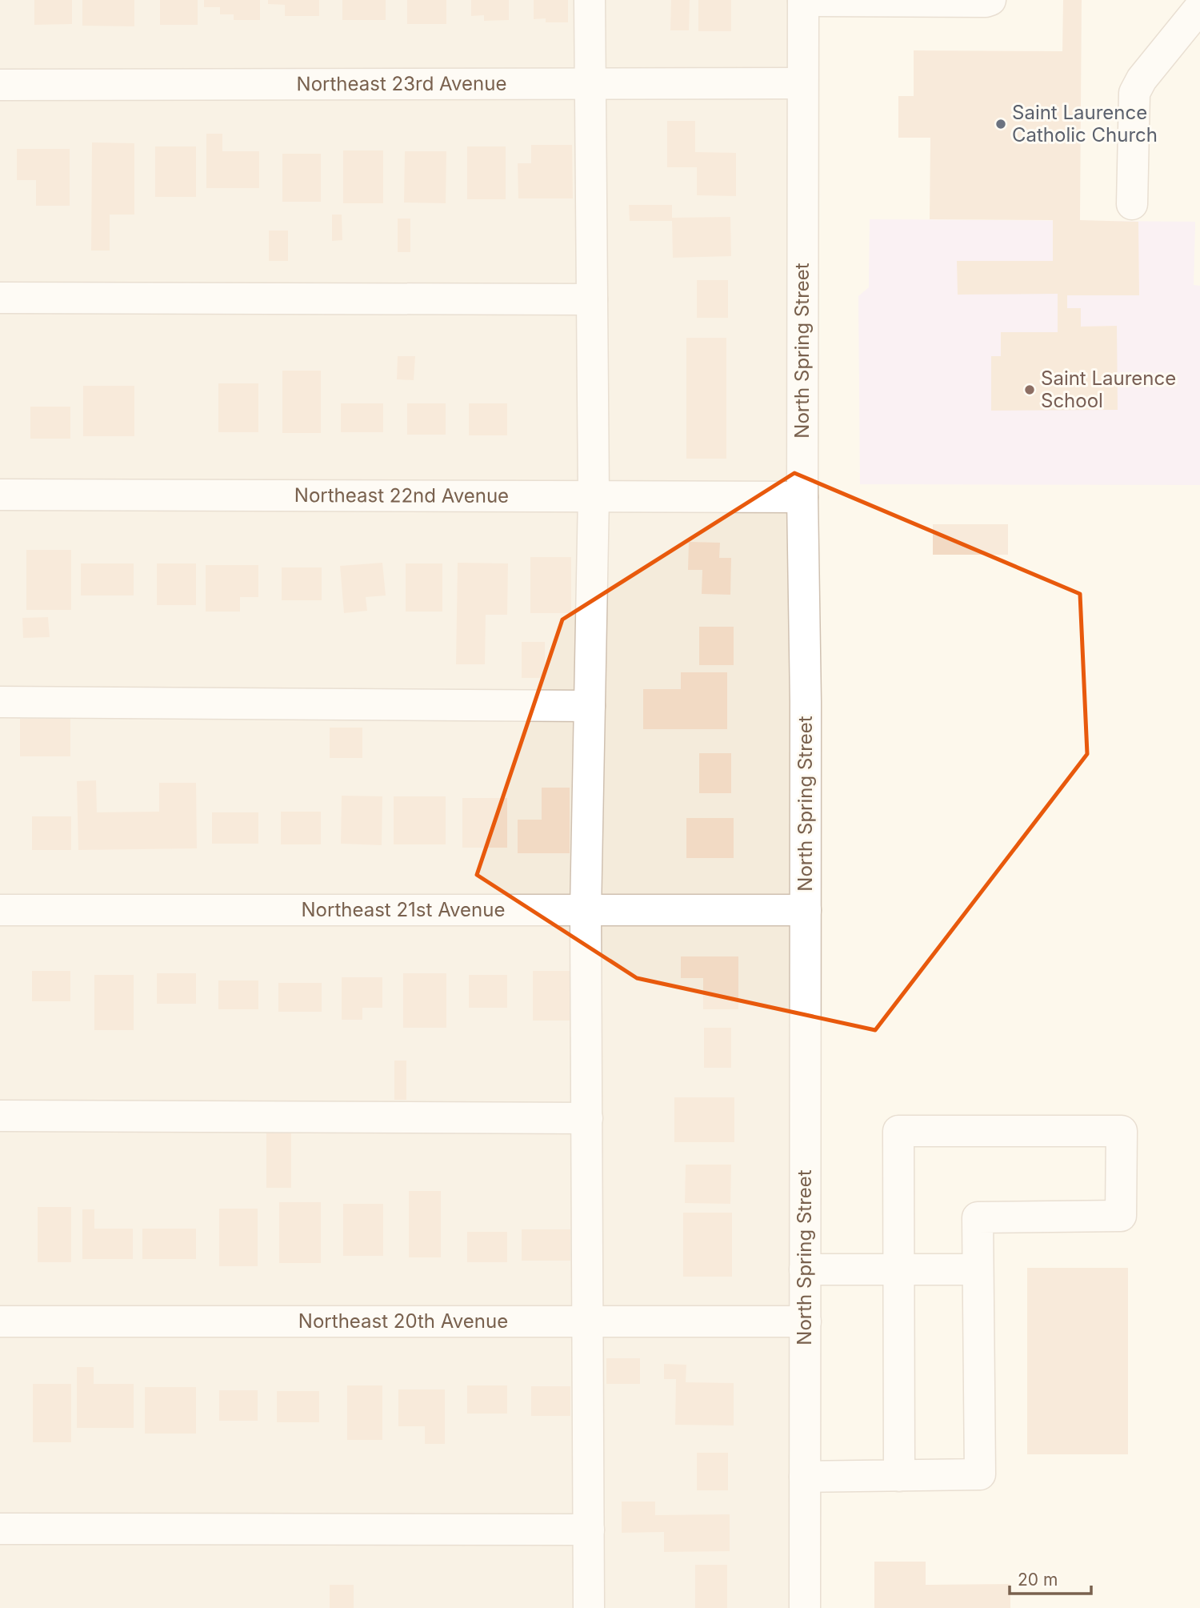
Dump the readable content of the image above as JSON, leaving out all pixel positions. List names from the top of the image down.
{
  "streets": {
    "street": [
      "Northeast 23rd Avenue",
      "North Spring Street",
      "Northeast 22nd Avenue",
      "Northeast 21st Avenue",
      "Northeast 20th Avenue"
    ]
  },
  "crossings": [
    ["Northeast 23rd Avenue", "North Spring Street"],
    ["North Spring Street", "Northeast 22nd Avenue"],
    ["North Spring Street", "Northeast 21st Avenue"],
    ["North Spring Street", "Northeast 20th Avenue"]
  ],
  "places": ["Saint Laurence Catholic Church", "Saint Laurence School"],
  "scale_bar": "20 m"
}
